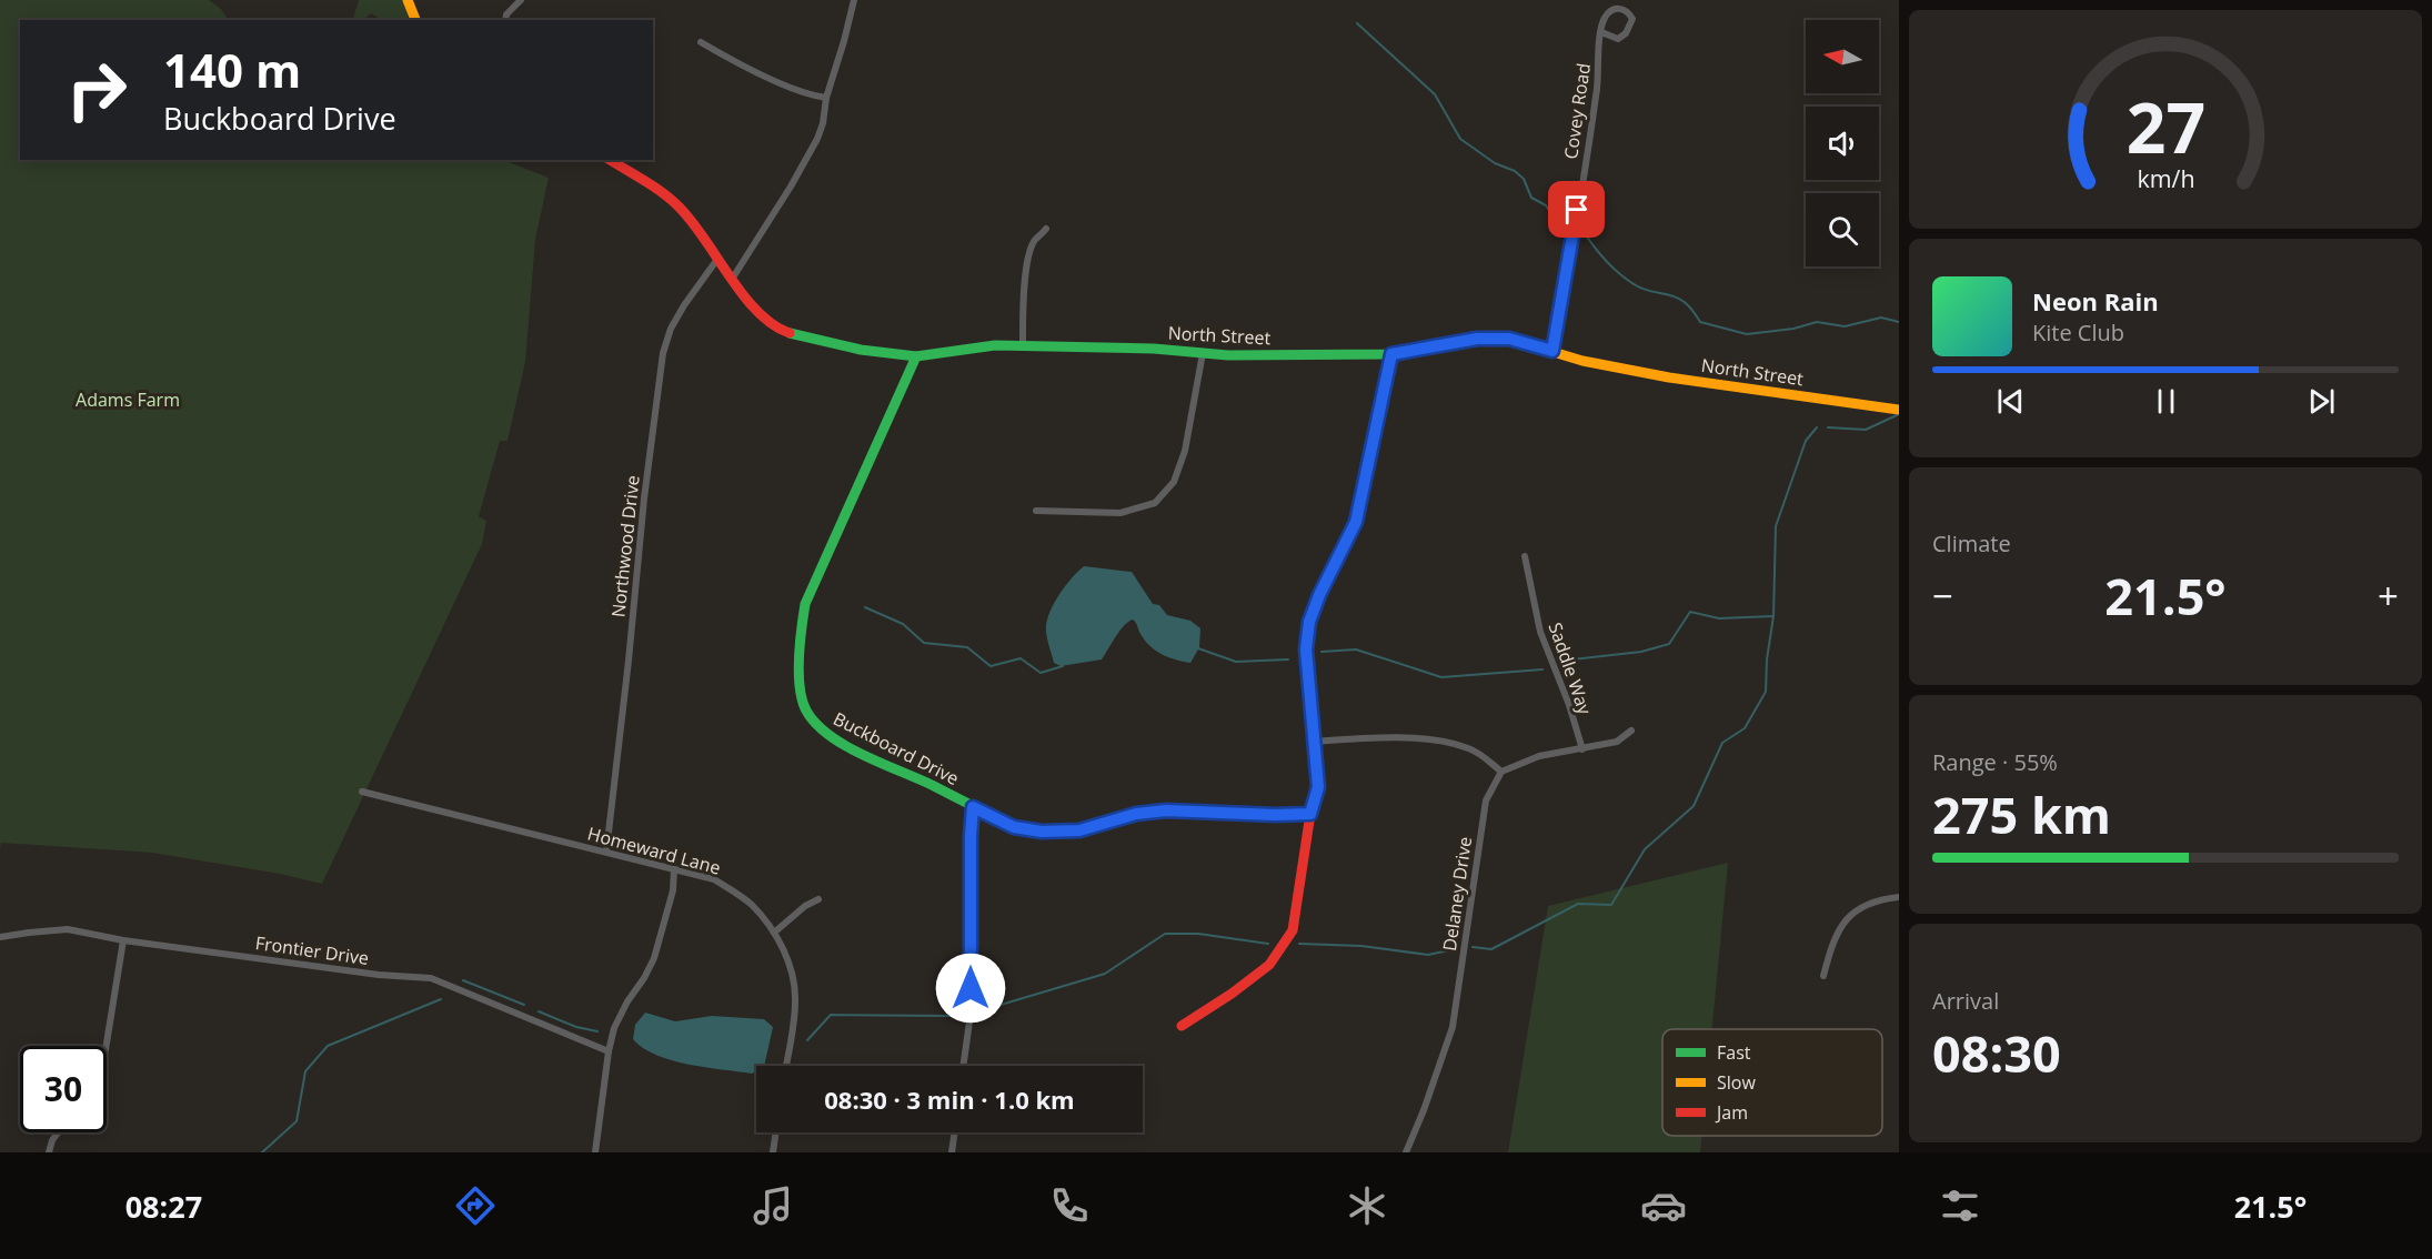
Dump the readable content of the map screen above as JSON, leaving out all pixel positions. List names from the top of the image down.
{
  "streets": {
    "street": [
      "Covey Road",
      "North Street",
      "Northwood Drive",
      "Saddle Way",
      "Buckboard Drive",
      "Homeward Lane",
      "Delaney Drive",
      "Frontier Drive"
    ]
  },
  "crossings": [
    ["Covey Road", "North Street"],
    ["North Street", "Northwood Drive"],
    ["North Street", "Buckboard Drive"],
    ["Northwood Drive", "Homeward Lane"]
  ],
  "parks": ["Adams Farm"],
  "legend": ["Fast", "Slow", "Jam"],
  "north": "left",
  "page": {
    "turn": ["140 m", "Buckboard Drive"],
    "song": ["Neon Rain", "Kite Club"],
    "tile": [
      "Climate",
      ["Range · 55%", "275 km"],
      ["Arrival", "08:30"]
    ],
    "heat": ["−", "21.5°", "+"],
    "limit": "30",
    "trip": "08:30 · 3 min · 1.0 km",
    "tabs": ["08:27", "21.5°"],
    "gauge": ["27", "km/h"]
  }
}
